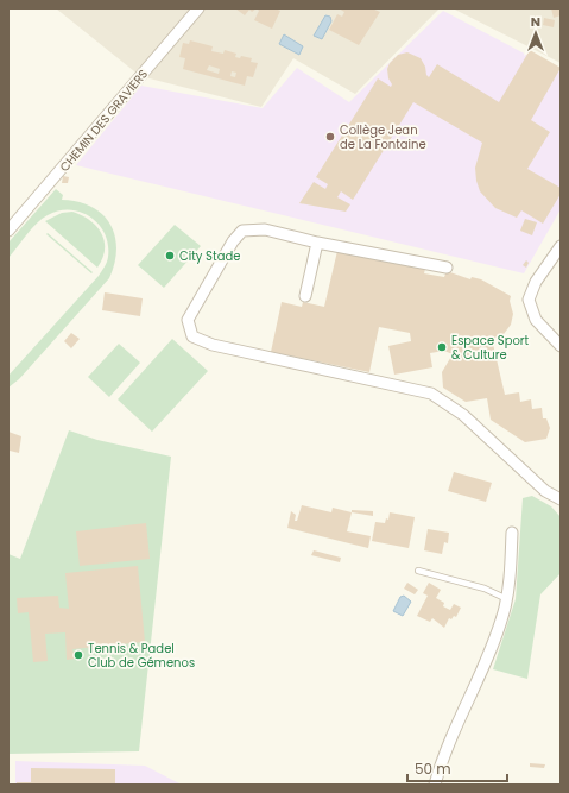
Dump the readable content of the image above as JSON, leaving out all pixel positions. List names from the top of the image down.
{
  "streets": {
    "street": ["CHEMIN DES GRAVIERS"]
  },
  "places": [
    "Collège Jean de La Fontaine",
    "City Stade",
    "Espace Sport & Culture",
    "Tennis & Padel Club de Gémenos"
  ],
  "scale_bar": "50 m",
  "north": "top"
}
